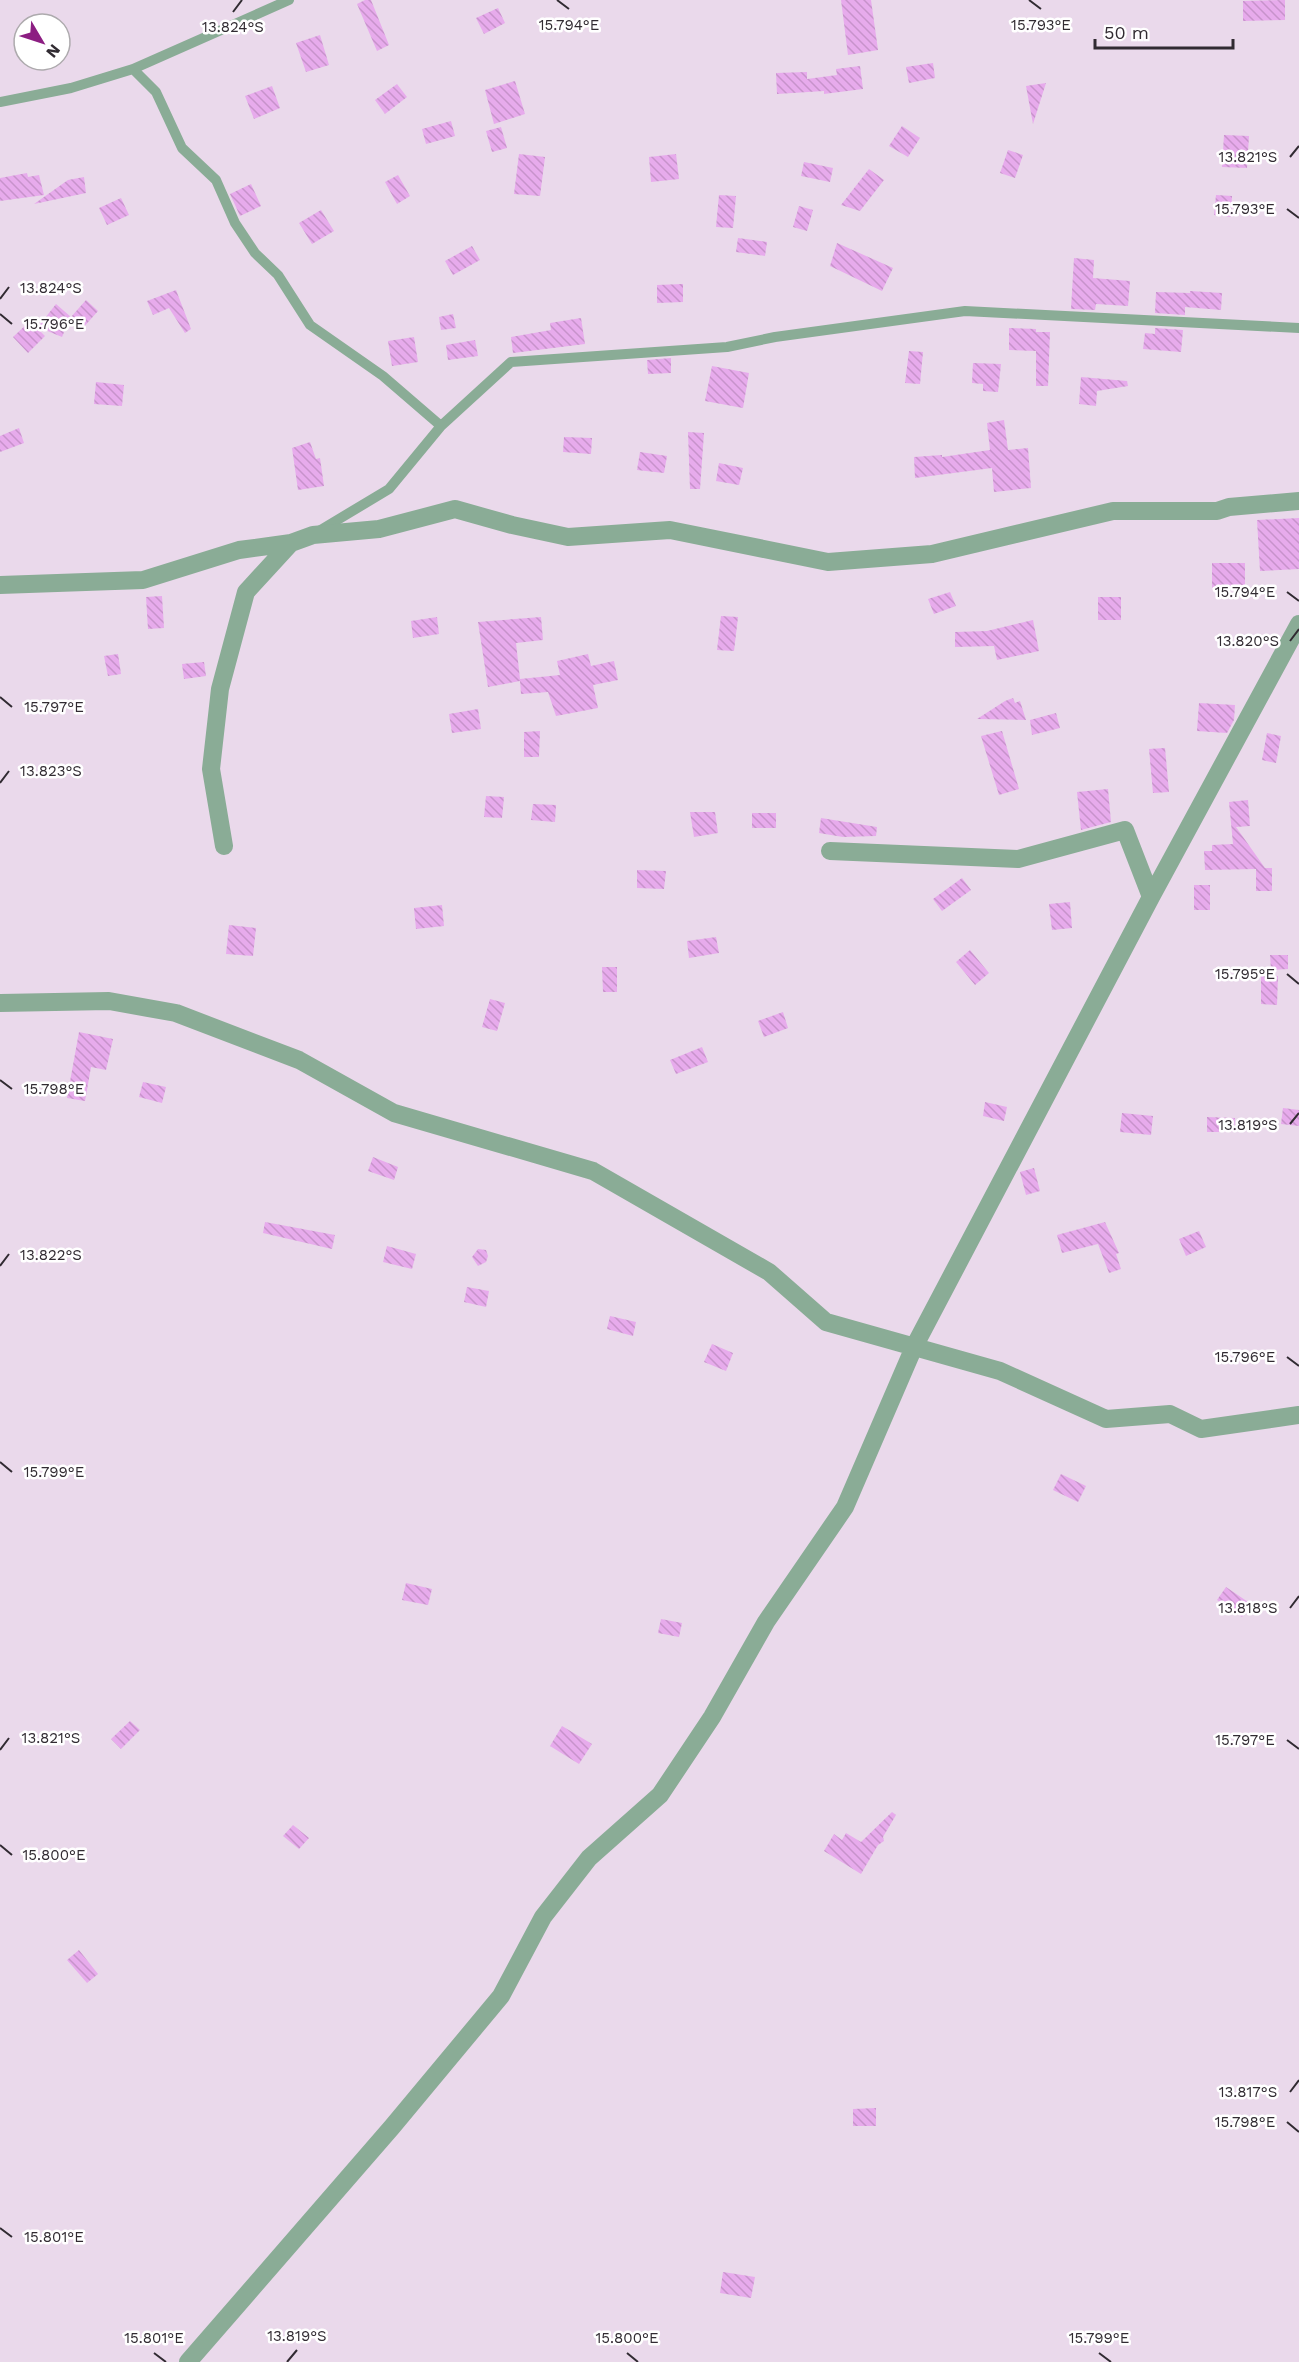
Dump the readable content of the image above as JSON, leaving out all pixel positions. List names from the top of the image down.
{
  "scale_bar": "50 m",
  "north": "bottom right",
  "coordinates": [
    "15.794°E",
    "15.793°E",
    "13.824°S",
    "13.821°S",
    "15.796°E",
    "13.820°S",
    "15.797°E",
    "13.823°S",
    "15.795°E",
    "15.798°E",
    "13.819°S",
    "13.822°S",
    "15.799°E",
    "13.818°S",
    "15.800°E",
    "13.817°S",
    "15.801°E"
  ]
}
